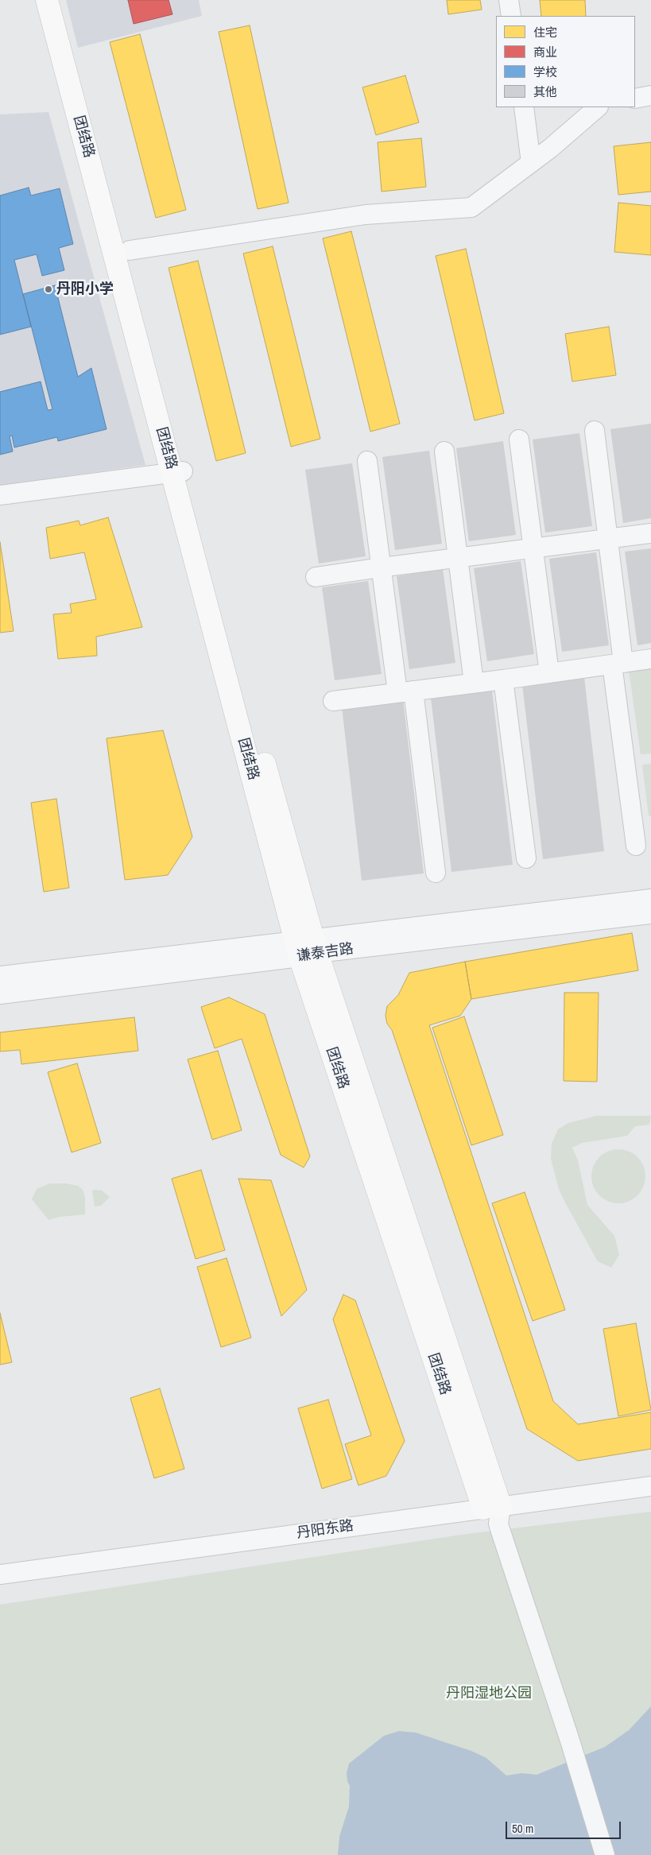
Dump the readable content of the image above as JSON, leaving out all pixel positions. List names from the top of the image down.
{
  "streets": {
    "main road": ["团结路"],
    "street": ["谦泰吉路", "丹阳东路"]
  },
  "crossings": [
    ["团结路", "谦泰吉路"],
    ["团结路", "丹阳东路"]
  ],
  "parks": ["丹阳湿地公园"],
  "places": ["丹阳小学"],
  "legend": [
    "住宅",
    "商业",
    "学校",
    "其他"
  ],
  "scale_bar": "50 m"
}
